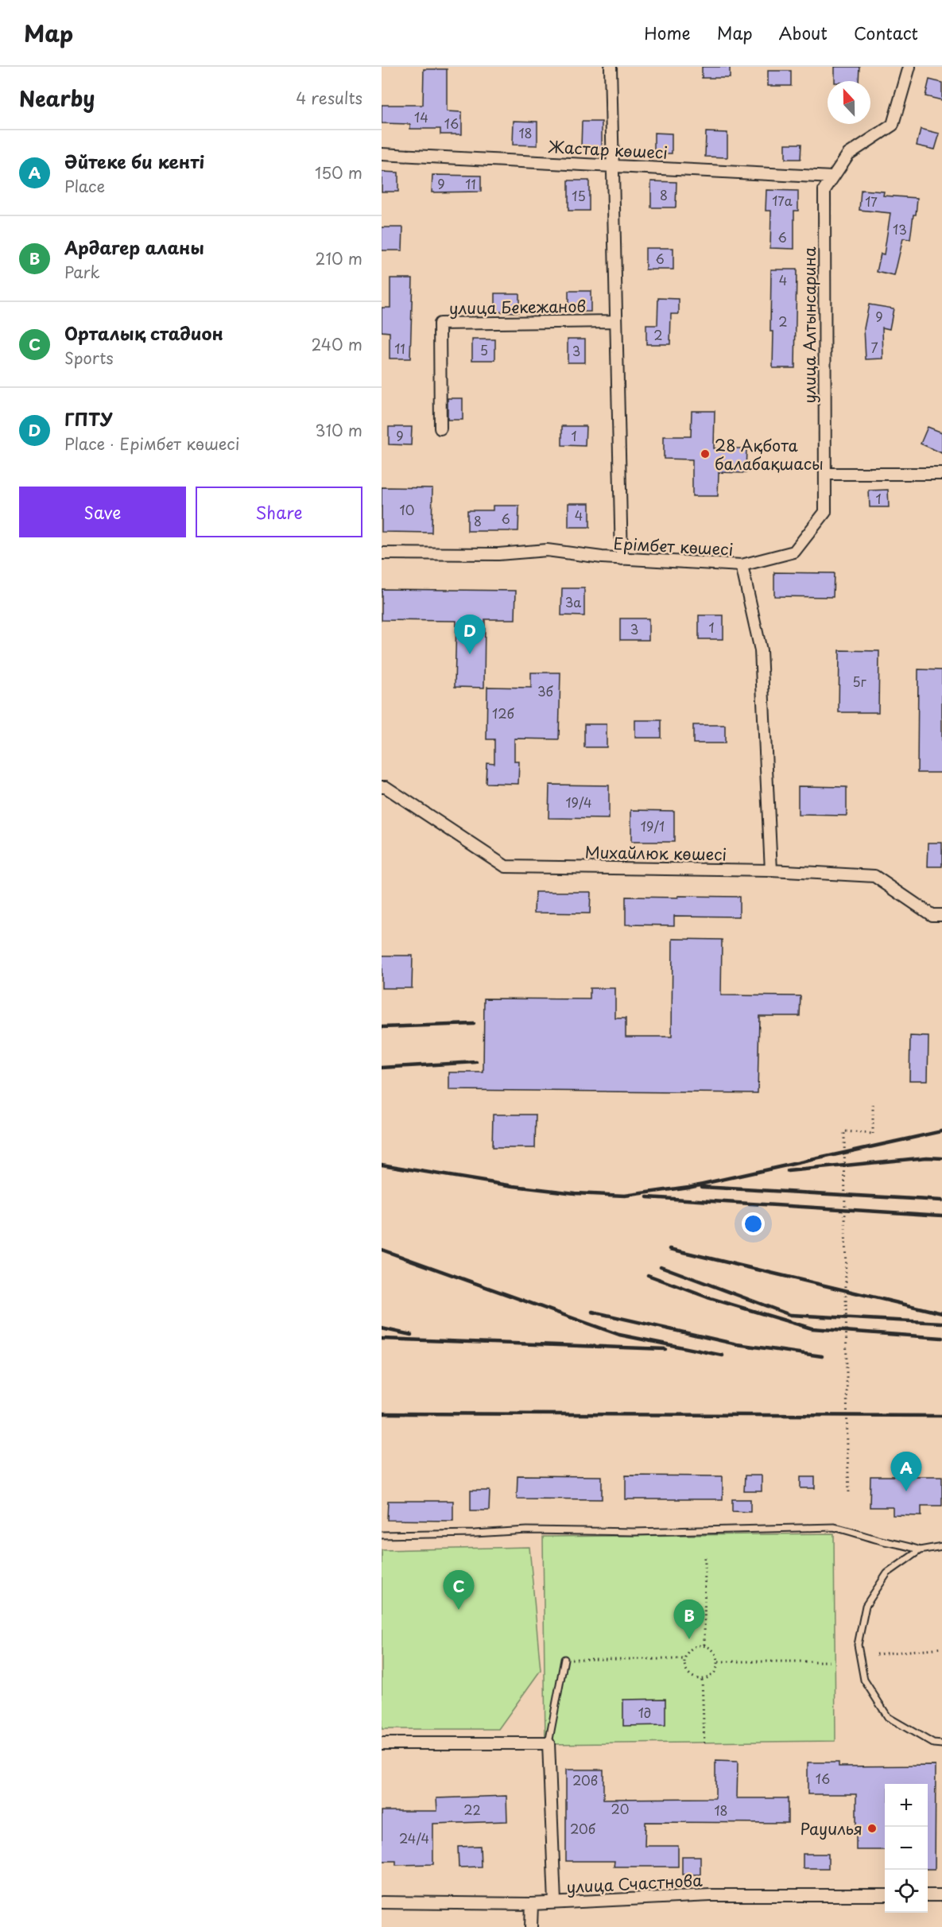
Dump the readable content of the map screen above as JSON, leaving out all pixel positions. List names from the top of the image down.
{
  "streets": {
    "street": [
      "Жастар көшесі",
      "улица Бекежанов",
      "улица Алтынсарина",
      "Ерімбет көшесі",
      "Михайлюк көшесі",
      "улица Счастнова"
    ]
  },
  "crossings": [
    ["Жастар көшесі", "улица Алтынсарина"],
    ["улица Алтынсарина", "Ерімбет көшесі"],
    ["Ерімбет көшесі", "Михайлюк көшесі"]
  ],
  "places": ["28 Ақбота балабақшасы", "Рауилья"],
  "house_numbers": [
    "14",
    "16",
    "18",
    "9",
    "11",
    "8",
    "15",
    "17а",
    "17",
    "13",
    "6",
    "6",
    "4",
    "9",
    "2",
    "2",
    "7",
    "11",
    "5",
    "3",
    "9",
    "1",
    "1",
    "10",
    "4",
    "6",
    "8",
    "3а",
    "1",
    "3",
    "5г",
    "3б",
    "12б",
    "19/4",
    "19/1",
    "1д",
    "16",
    "20в",
    "20",
    "22",
    "18",
    "20б",
    "24/4"
  ],
  "north": "top",
  "page": {
    "header": "Map",
    "nav": [
      "Home",
      "Map",
      "About",
      "Contact"
    ],
    "heading": ["Nearby", "4 results"],
    "list": [
      {
        "mark": "A",
        "name": "Әйтеке би кенті",
        "note": "Place",
        "value": "150 m"
      },
      {
        "mark": "B",
        "name": "Ардагер аланы",
        "note": "Park",
        "value": "210 m"
      },
      {
        "mark": "C",
        "name": "Орталық стадион",
        "note": "Sports",
        "value": "240 m"
      },
      {
        "mark": "D",
        "name": "ГПТУ",
        "note": "Place · Ерімбет көшесі",
        "value": "310 m"
      }
    ],
    "buttons": ["Save", "Share"],
    "pins": [
      "D",
      "A",
      "C",
      "B"
    ],
    "map_buttons": ["+", "−"]
  }
}
